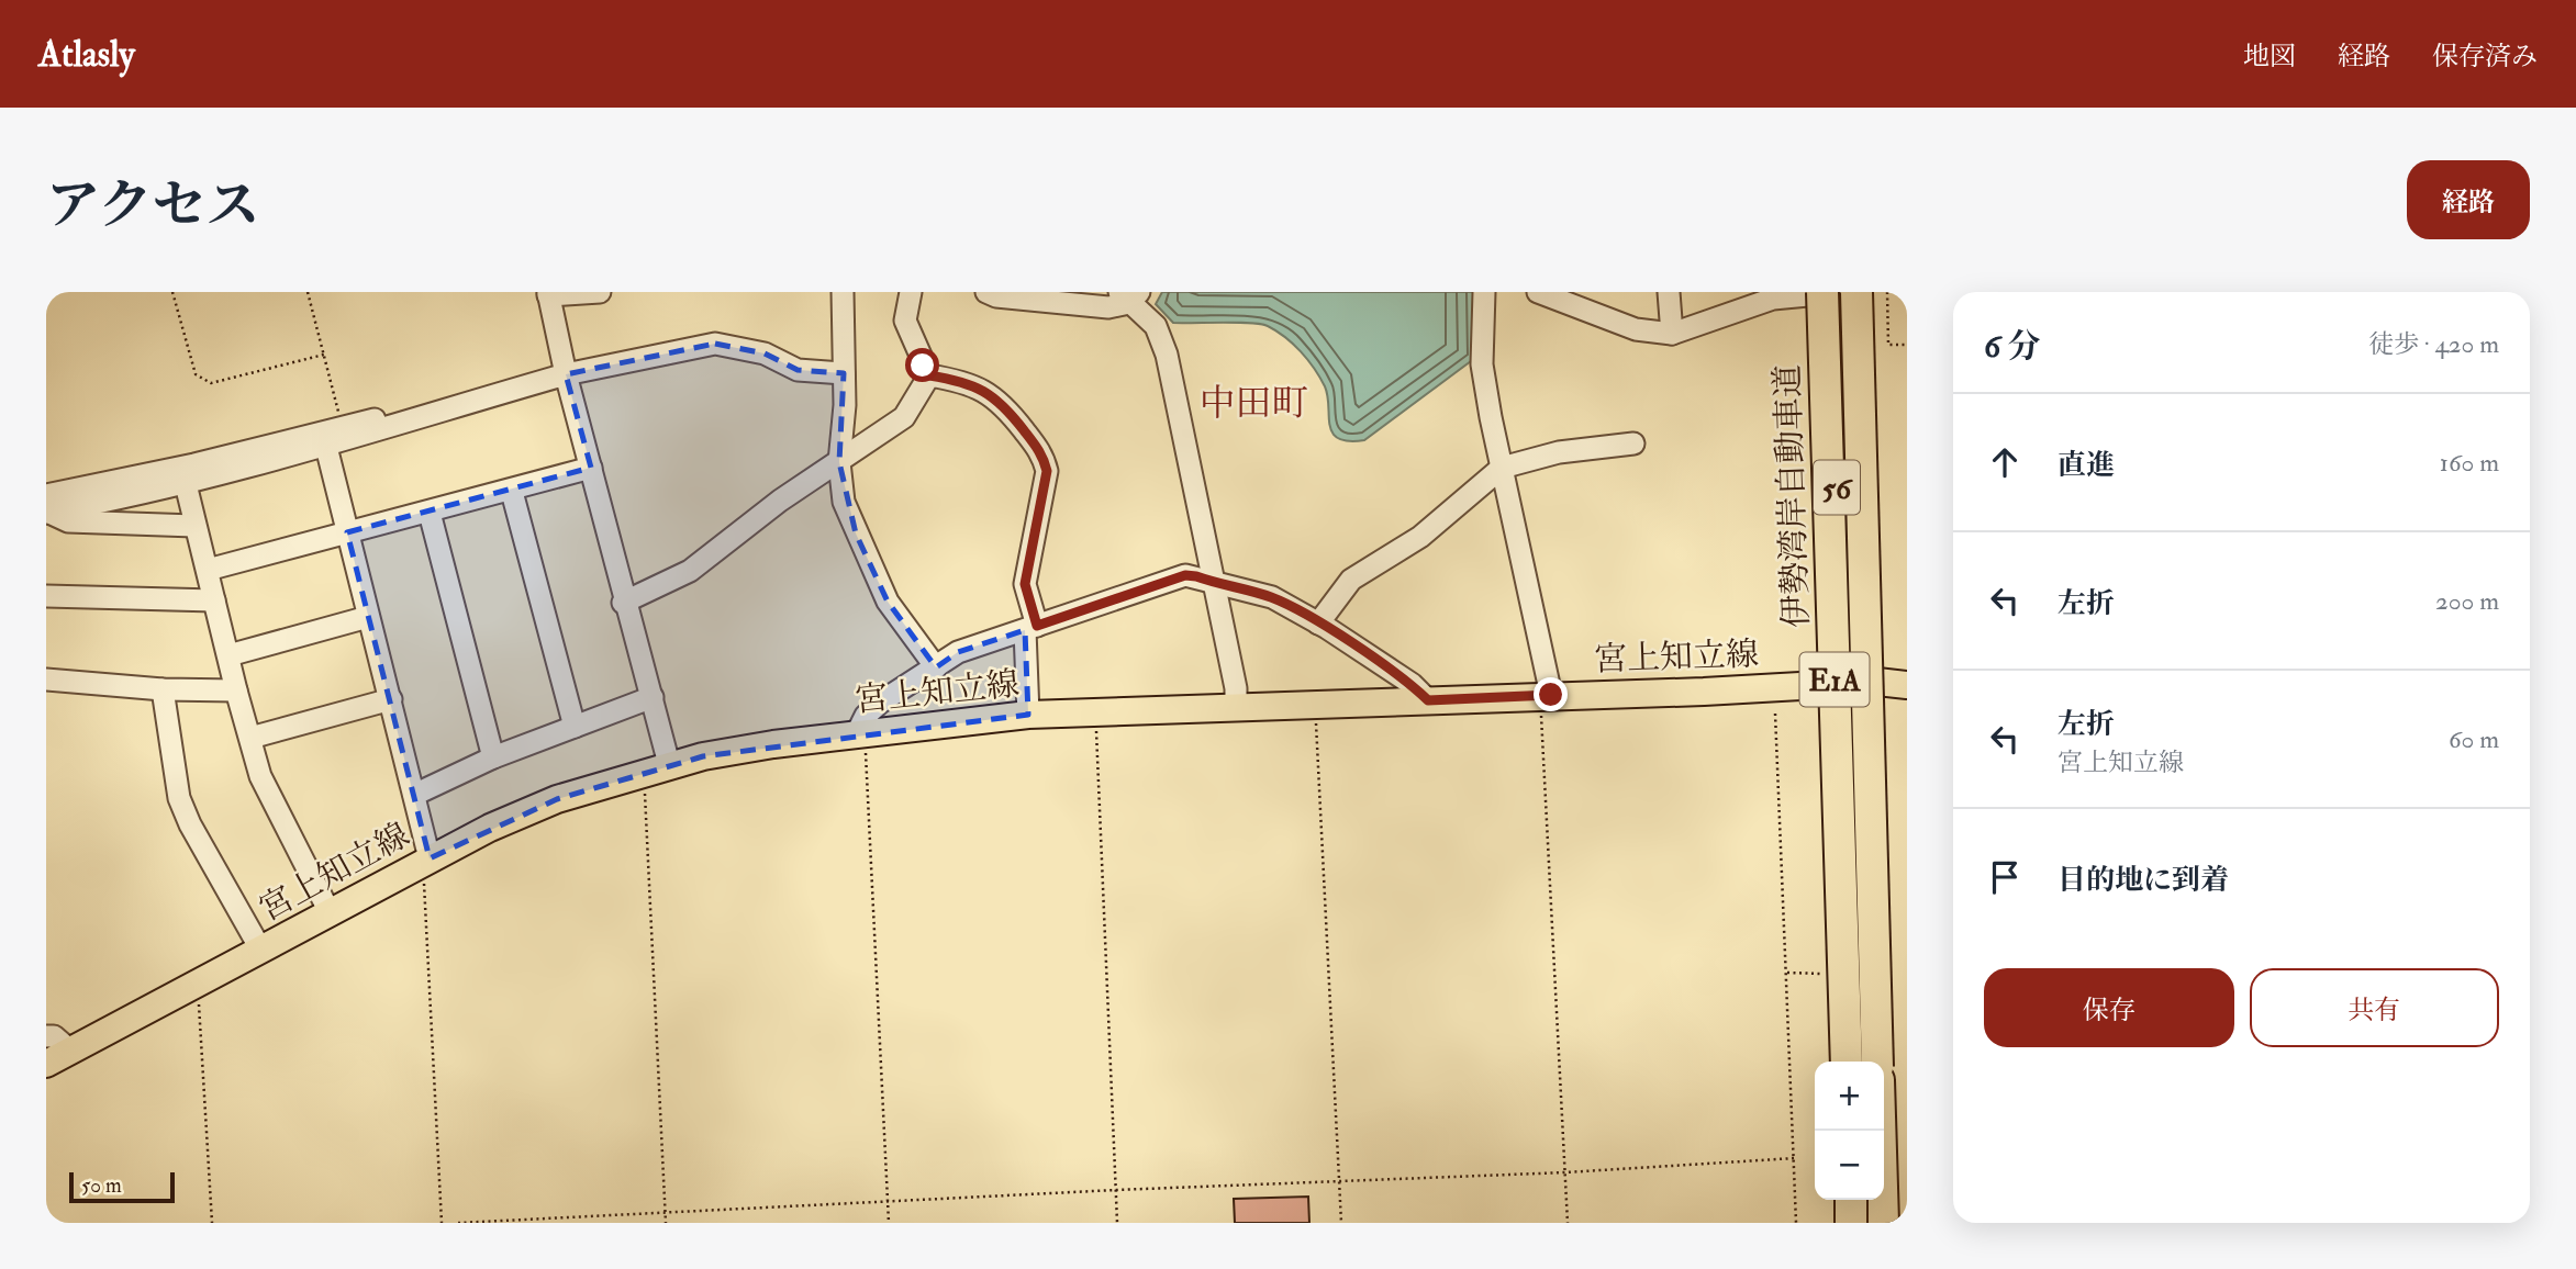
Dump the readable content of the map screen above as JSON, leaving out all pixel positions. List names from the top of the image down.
{
  "streets": {
    "highway": ["伊勢湾岸自動車道", "E1A"],
    "main road": ["56", "宮上知立線"]
  },
  "crossings": [
    ["56", "宮上知立線"]
  ],
  "districts": ["中田町"],
  "scale_bar": "50 m",
  "page": {
    "header": "Atlasly",
    "nav": ["地図", "経路", "保存済み"],
    "buttons": [
      "経路",
      ["保存", "共有"]
    ],
    "title": "アクセス",
    "heading": ["6 分", "徒歩 · 420 m"],
    "list": [
      ["直進", "160 m"],
      ["左折", "200 m"],
      ["左折", "宮上知立線", "60 m"],
      "目的地に到着"
    ],
    "map_buttons": ["+", "−"],
    "scale": "50 m"
  }
}
